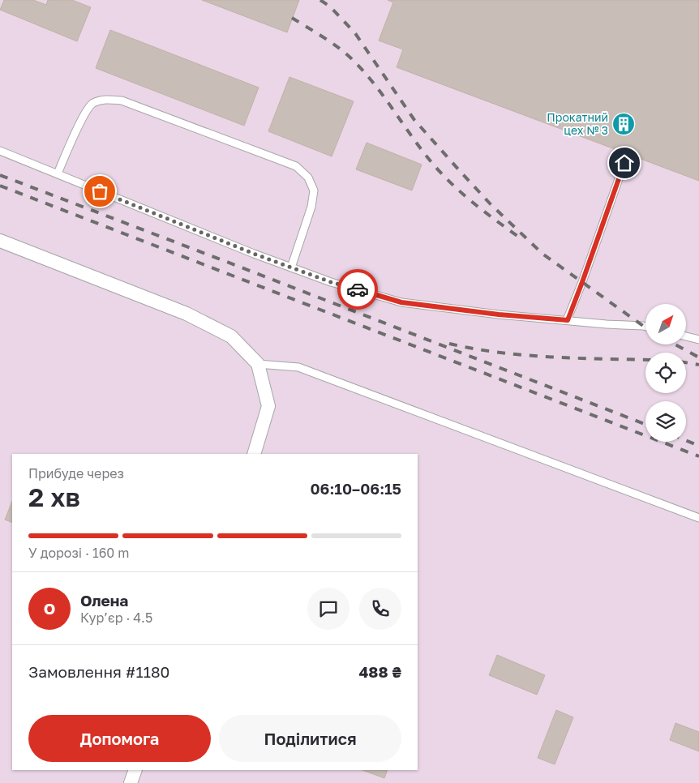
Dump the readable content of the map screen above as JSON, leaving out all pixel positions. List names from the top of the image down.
{
  "places": {
    "building": ["Прокатний цех № 3"]
  },
  "north": "top right",
  "page": {
    "heading": ["2 хв", "Прибуде через", "06:10–06:15"],
    "panel": [
      "Олена",
      "Кур’єр · 4.5",
      "Замовлення #1180",
      "488 ₴"
    ],
    "bar": "У дорозі · 160 m",
    "round": "О",
    "buttons": ["Допомога", "Поділитися"]
  }
}
